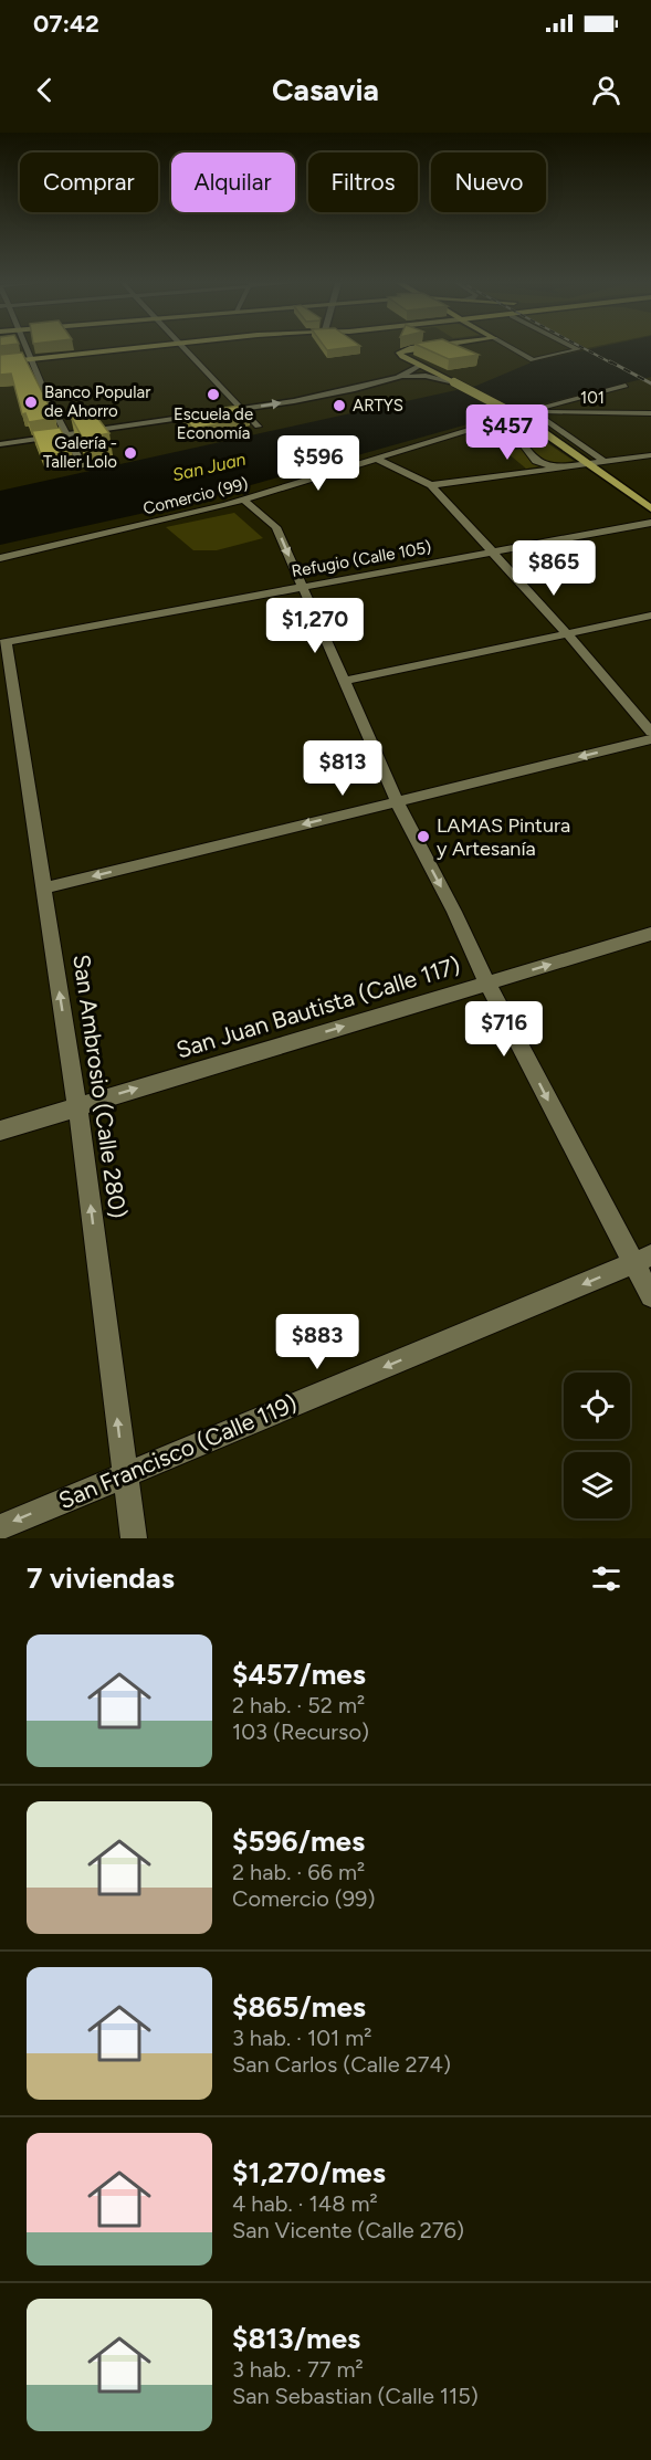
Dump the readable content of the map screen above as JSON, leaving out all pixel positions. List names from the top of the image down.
{
  "streets": {
    "street": [
      "101",
      "Comercio (99)",
      "Refugio (Calle 105)",
      "San Juan Bautista (Calle 117)",
      "San Ambrosio (Calle 280)",
      "San Francisco (Calle 119)"
    ]
  },
  "crossings": [
    ["101", "Comercio (99)"],
    ["Refugio (Calle 105)", "San Ambrosio (Calle 280)"],
    ["San Juan Bautista (Calle 117)", "San Ambrosio (Calle 280)"],
    ["San Ambrosio (Calle 280)", "San Francisco (Calle 119)"]
  ],
  "one_way": ["San Juan Bautista (Calle 117)", "San Ambrosio (Calle 280)", "San Francisco (Calle 119)"],
  "water": ["San Juan"],
  "places": [
    "Escuela de Economía",
    "Banco Popular de Ahorro",
    "ARTYS",
    "Galería - Taller Lolo",
    "LAMAS Pintura y Artesanía"
  ],
  "page": {
    "status": "07:42",
    "header": "Casavia",
    "chip": [
      "Comprar",
      "Alquilar",
      "Filtros",
      "Nuevo"
    ],
    "price": [
      "$457",
      "$596",
      "$865",
      "$1,270",
      "$813",
      "$716",
      "$883"
    ],
    "heading": "7 viviendas",
    "list": [
      {
        "name": "$457/mes",
        "note": "2 hab. · 52 m² · 103 (Recurso)"
      },
      {
        "name": "$596/mes",
        "note": "2 hab. · 66 m² · Comercio (99)"
      },
      {
        "name": "$865/mes",
        "note": "3 hab. · 101 m² · San Carlos (Calle 274)"
      },
      {
        "name": "$1,270/mes",
        "note": "4 hab. · 148 m² · San Vicente (Calle 276)"
      },
      {
        "name": "$813/mes",
        "note": "3 hab. · 77 m² · San Sebastian (Calle 115)"
      }
    ]
  }
}
